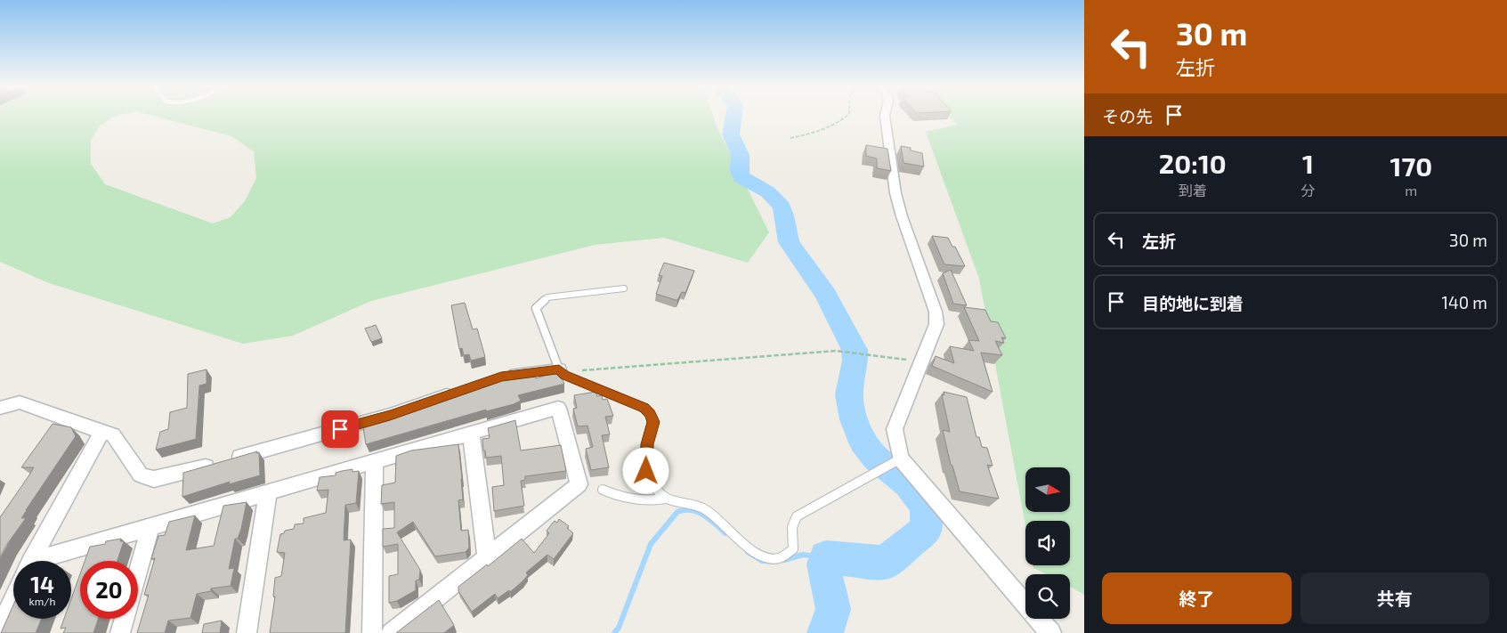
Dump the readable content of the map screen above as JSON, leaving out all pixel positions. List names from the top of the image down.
{
  "north": "right",
  "page": {
    "turn": ["30 m", "左折"],
    "then": "その先",
    "eta": [
      "20:10",
      "到着",
      "1",
      "分",
      "170",
      "m"
    ],
    "list": [
      {
        "name": "左折",
        "value": "30 m"
      },
      {
        "name": "目的地に到着",
        "value": "140 m"
      }
    ],
    "speed": "14 km/h",
    "limit": "20",
    "buttons": ["終了", "共有"]
  }
}
